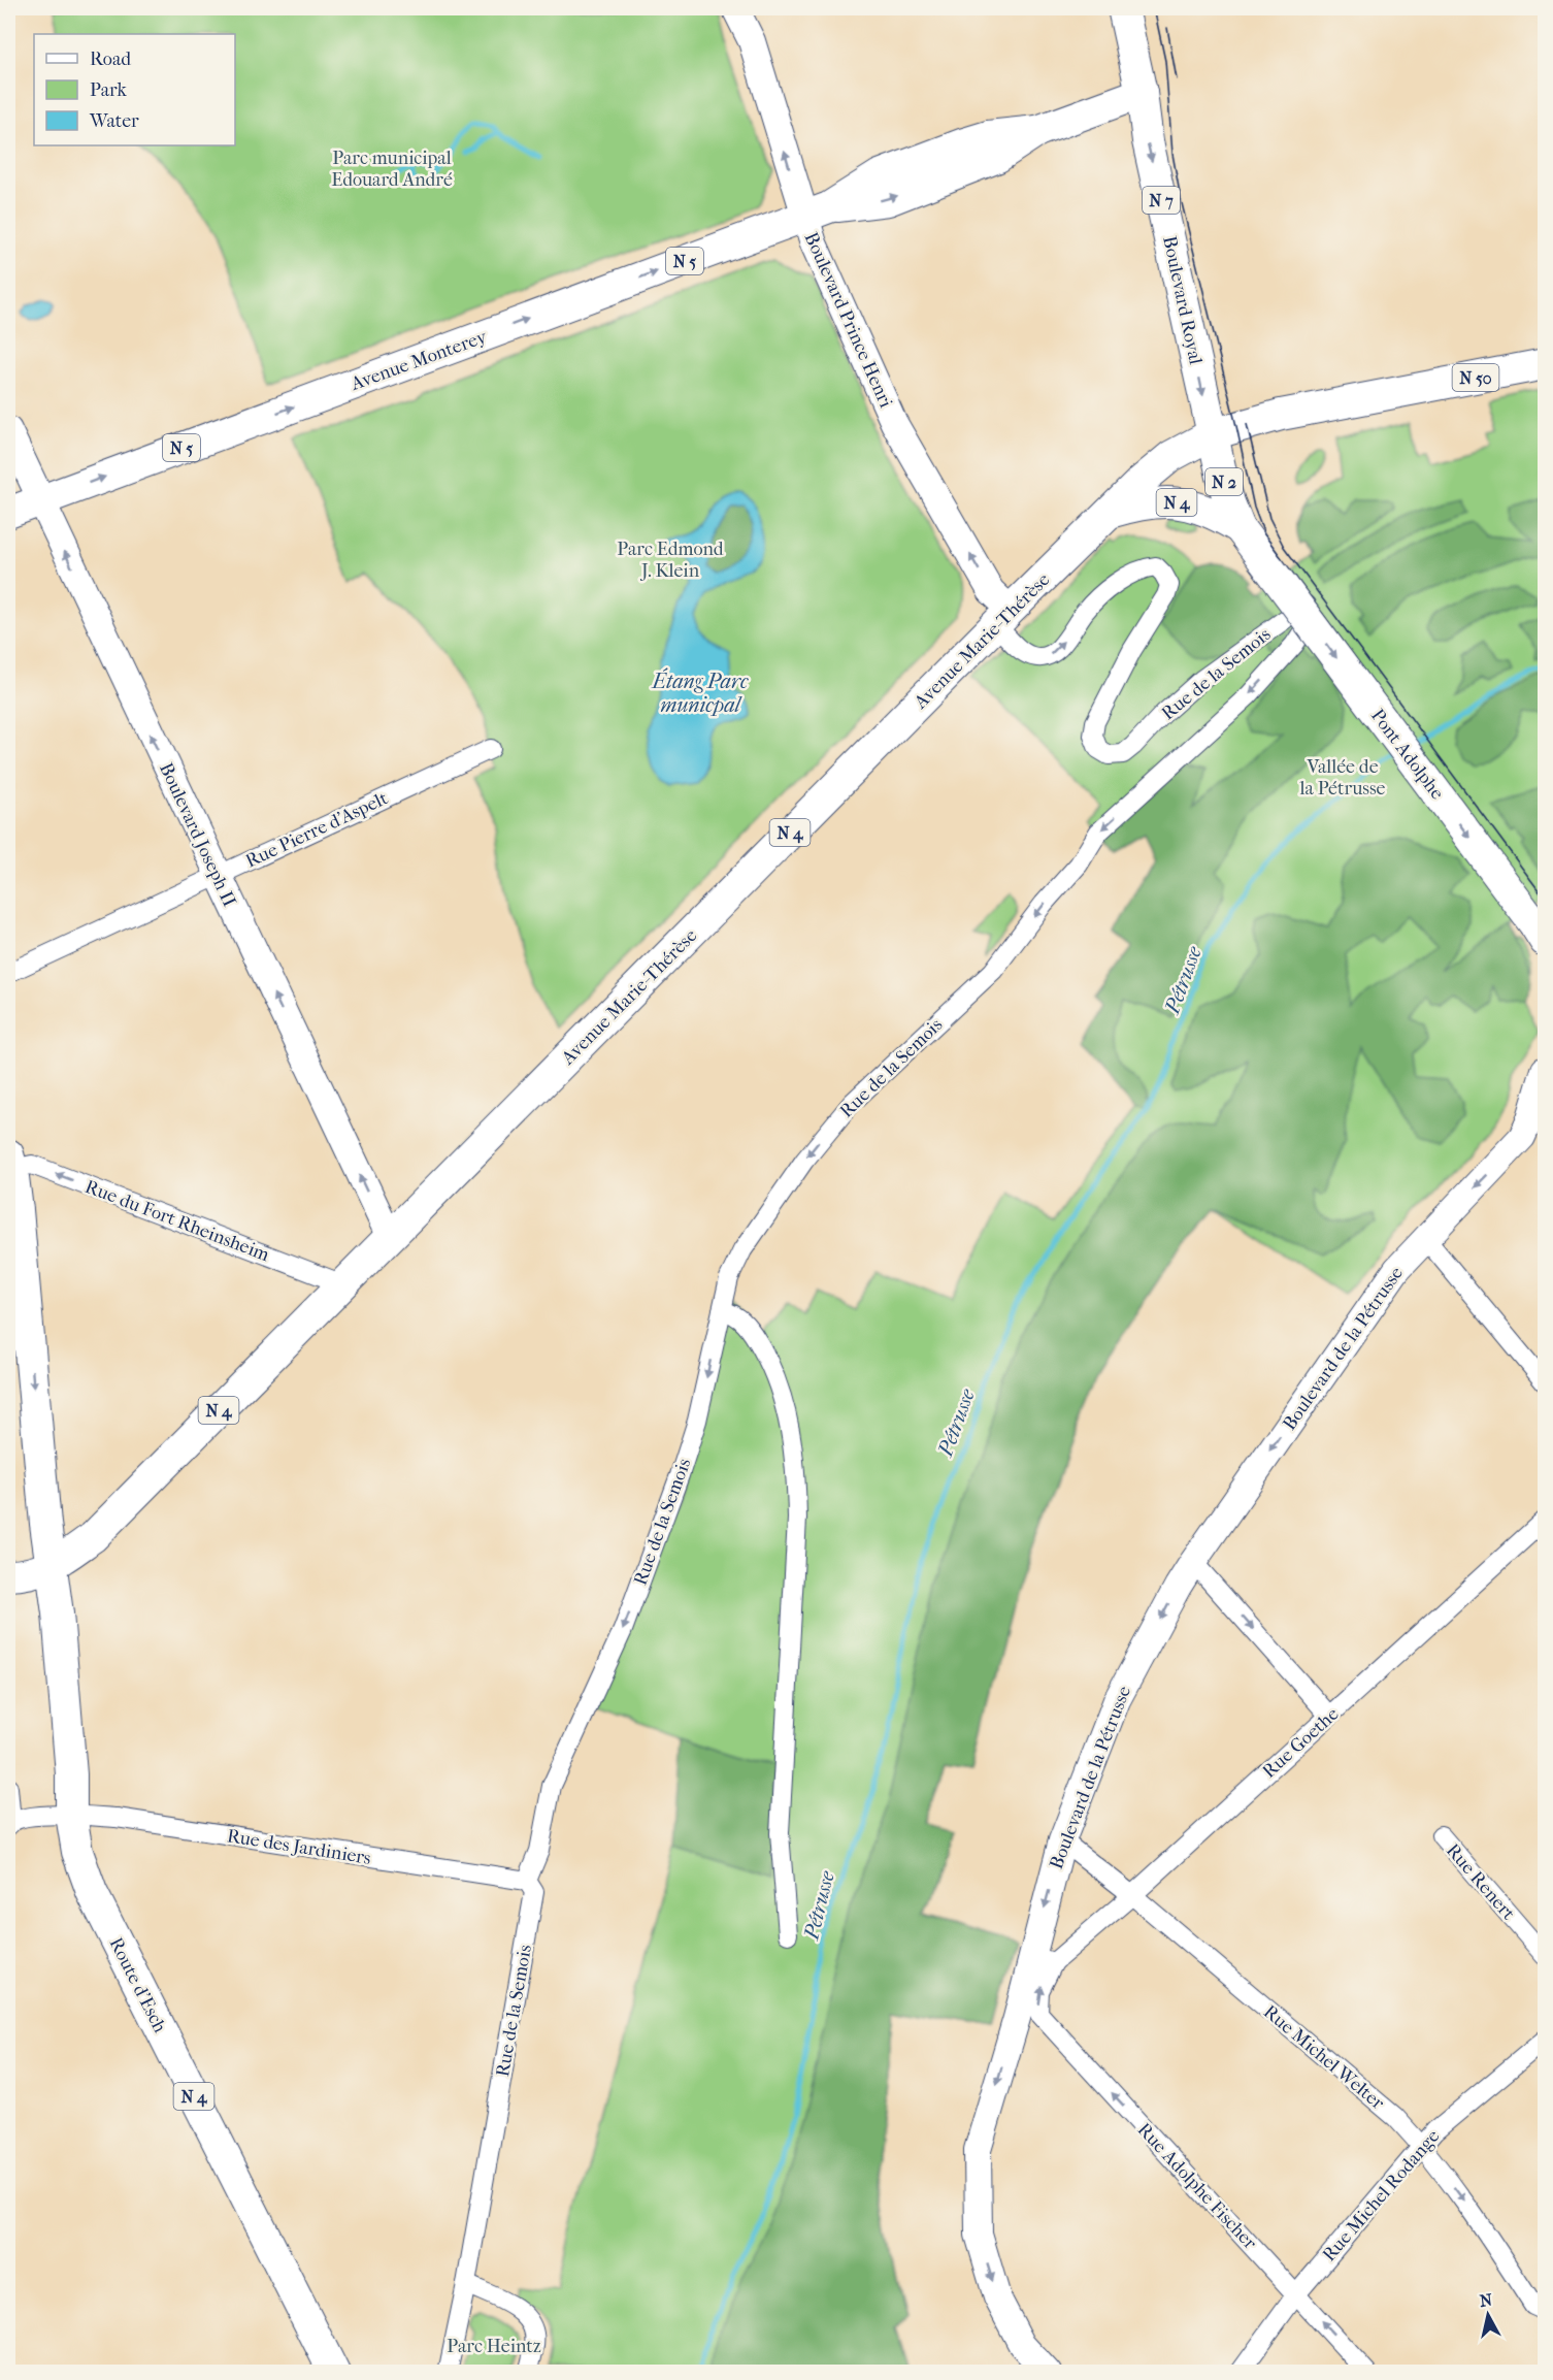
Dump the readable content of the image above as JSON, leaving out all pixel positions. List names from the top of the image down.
{
  "streets": {
    "main road": [
      "N 7",
      "N 5",
      "Boulevard Royal",
      "Boulevard Prince Henri",
      "Avenue Monterey",
      "N 50",
      "N 2",
      "N 4",
      "Avenue Marie-Thérèse",
      "Pont Adolphe",
      "Boulevard Joseph II",
      "Boulevard de la Pétrusse",
      "Route d'Esch"
    ],
    "street": [
      "Rue de la Semois",
      "Rue Pierre d'Aspelt",
      "Rue du Fort Rheinsheim",
      "Rue Goethe",
      "Rue des Jardiniers",
      "Rue Renert",
      "Rue Michel Welter",
      "Rue Adolphe Fischer",
      "Rue Michel Rodange"
    ]
  },
  "crossings": [
    ["N 7", "Boulevard Royal"],
    ["N 7", "Avenue Monterey"],
    ["Boulevard Royal", "Avenue Monterey"],
    ["Boulevard Royal", "N 50"],
    ["Boulevard Royal", "N 2"],
    ["Boulevard Royal", "Avenue Marie-Thérèse"],
    ["Boulevard Prince Henri", "Avenue Monterey"],
    ["Boulevard Prince Henri", "Avenue Marie-Thérèse"],
    ["Boulevard Prince Henri", "Rue de la Semois"],
    ["Avenue Monterey", "Boulevard Joseph II"],
    ["N 50", "N 2"],
    ["N 50", "Avenue Marie-Thérèse"],
    ["N 2", "N 4"],
    ["N 2", "Avenue Marie-Thérèse"],
    ["N 2", "Pont Adolphe"],
    ["N 4", "Avenue Marie-Thérèse"],
    ["N 4", "Pont Adolphe"],
    ["Avenue Marie-Thérèse", "Rue de la Semois"],
    ["Avenue Marie-Thérèse", "Boulevard Joseph II"],
    ["Avenue Marie-Thérèse", "Rue du Fort Rheinsheim"],
    ["Avenue Marie-Thérèse", "Route d'Esch"],
    ["Rue de la Semois", "Rue des Jardiniers"],
    ["Rue Pierre d'Aspelt", "Boulevard Joseph II"],
    ["Rue du Fort Rheinsheim", "Route d'Esch"],
    ["Boulevard de la Pétrusse", "Rue Goethe"],
    ["Boulevard de la Pétrusse", "Rue Michel Welter"],
    ["Rue Goethe", "Rue Michel Welter"],
    ["Rue Goethe", "Rue Adolphe Fischer"],
    ["Rue des Jardiniers", "Route d'Esch"],
    ["Rue Michel Welter", "Rue Michel Rodange"],
    ["Rue Adolphe Fischer", "Rue Michel Rodange"]
  ],
  "one_way": [
    "Boulevard Royal",
    "Boulevard Prince Henri",
    "Avenue Monterey",
    "Pont Adolphe",
    "Boulevard Joseph II",
    "Rue du Fort Rheinsheim",
    "Boulevard de la Pétrusse",
    "Rue Adolphe Fischer"
  ],
  "water": ["Étang Parc municpal", "Pétrusse"],
  "parks": [
    "Parc municipal Edouard André",
    "Parc Edmond J. Klein",
    "Vallée de la Pétrusse",
    "Parc Heintz"
  ],
  "legend": ["Road", "Park", "Water"],
  "north": "top"
}
